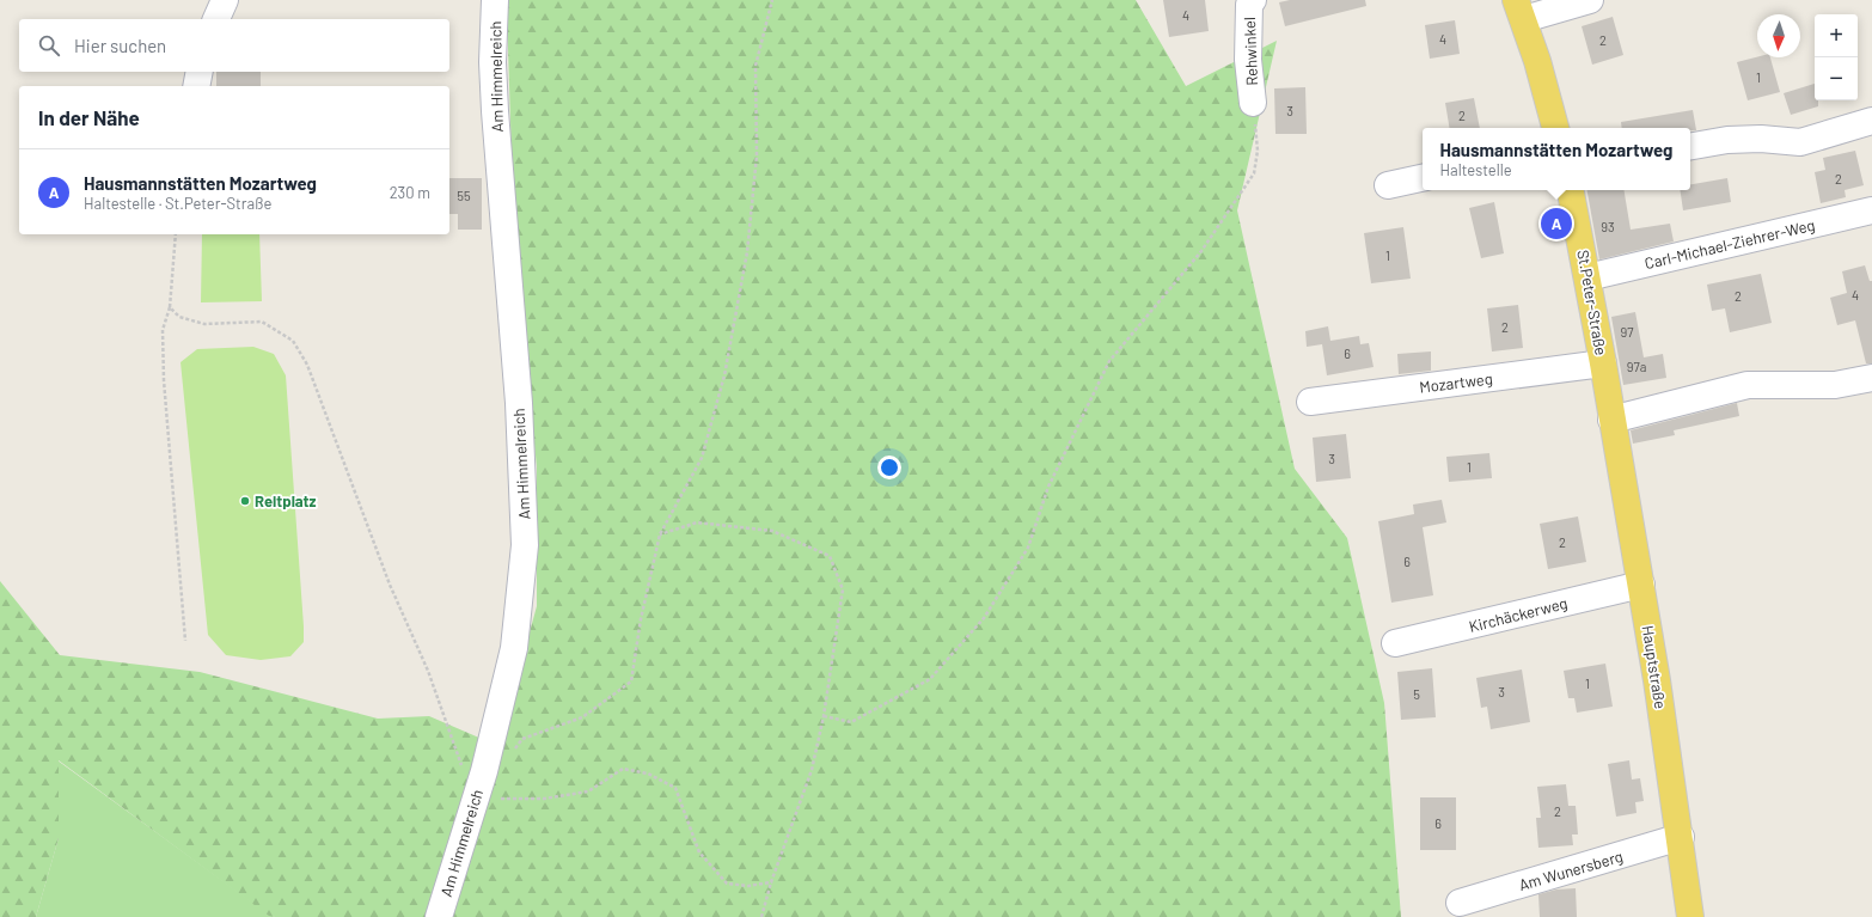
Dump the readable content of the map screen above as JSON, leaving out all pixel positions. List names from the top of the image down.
{
  "streets": {
    "main road": ["St.Peter-Straße", "Hauptstraße"],
    "street": [
      "Rehwinkel",
      "Am Himmelreich",
      "Carl-Michael-Ziehrer-Weg",
      "Mozartweg",
      "Kirchäckerweg",
      "Am Wunersberg"
    ]
  },
  "crossings": [
    ["Carl-Michael-Ziehrer-Weg", "St.Peter-Straße"],
    ["St.Peter-Straße", "Mozartweg"],
    ["St.Peter-Straße", "Hauptstraße"],
    ["Kirchäckerweg", "Hauptstraße"],
    ["Hauptstraße", "Am Wunersberg"]
  ],
  "places": ["Reitplatz"],
  "house_numbers": [
    "4",
    "4",
    "2",
    "1",
    "3",
    "2",
    "2",
    "55",
    "93",
    "1",
    "4",
    "2",
    "2",
    "97",
    "6",
    "97a",
    "3",
    "1",
    "2",
    "6",
    "1",
    "3",
    "5",
    "2",
    "6"
  ],
  "north": "bottom",
  "page": {
    "map_buttons": ["+", "−"],
    "search": "Hier suchen",
    "heading": "In der Nähe",
    "popup": ["Hausmannstätten Mozartweg", "Haltestelle"],
    "list": [
      {
        "mark": "A",
        "name": "Hausmannstätten Mozartweg",
        "note": "Haltestelle · St.Peter-Straße",
        "value": "230 m"
      }
    ],
    "pins": "A"
  }
}
